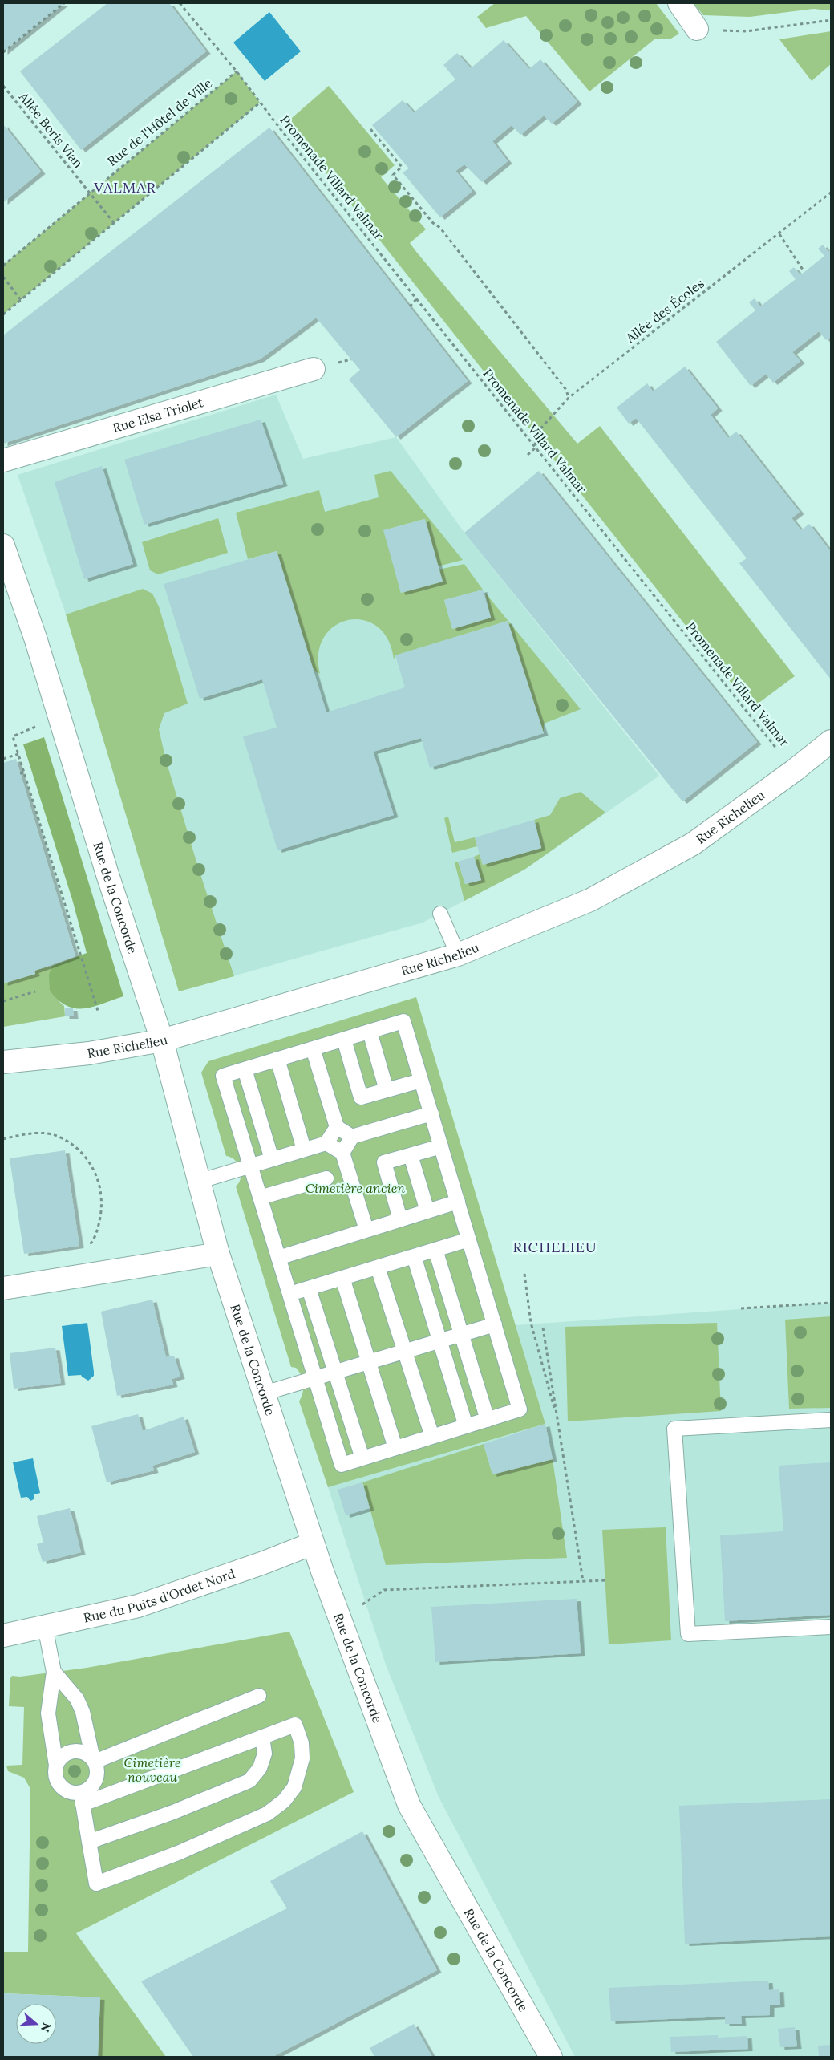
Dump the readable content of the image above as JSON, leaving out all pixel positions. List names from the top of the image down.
{
  "streets": {
    "street": [
      "Rue Elsa Triolet",
      "Rue Richelieu",
      "Rue de la Concorde",
      "Rue du Puits d'Ordet Nord"
    ],
    "path": [
      "Rue de l'Hôtel de Ville",
      "Allée Boris Vian",
      "Promenade Villard Valmar",
      "Allée des Écoles"
    ]
  },
  "crossings": [
    ["Rue de l'Hôtel de Ville", "Allée Boris Vian"],
    ["Rue de l'Hôtel de Ville", "Promenade Villard Valmar"],
    ["Promenade Villard Valmar", "Allée des Écoles"],
    ["Promenade Villard Valmar", "Rue Richelieu"],
    ["Rue Richelieu", "Rue de la Concorde"],
    ["Rue de la Concorde", "Rue du Puits d'Ordet Nord"]
  ],
  "districts": ["VALMAR", "RICHELIEU"],
  "parks": ["Cimetière ancien", "Cimetière nouveau"],
  "north": "right"
}
